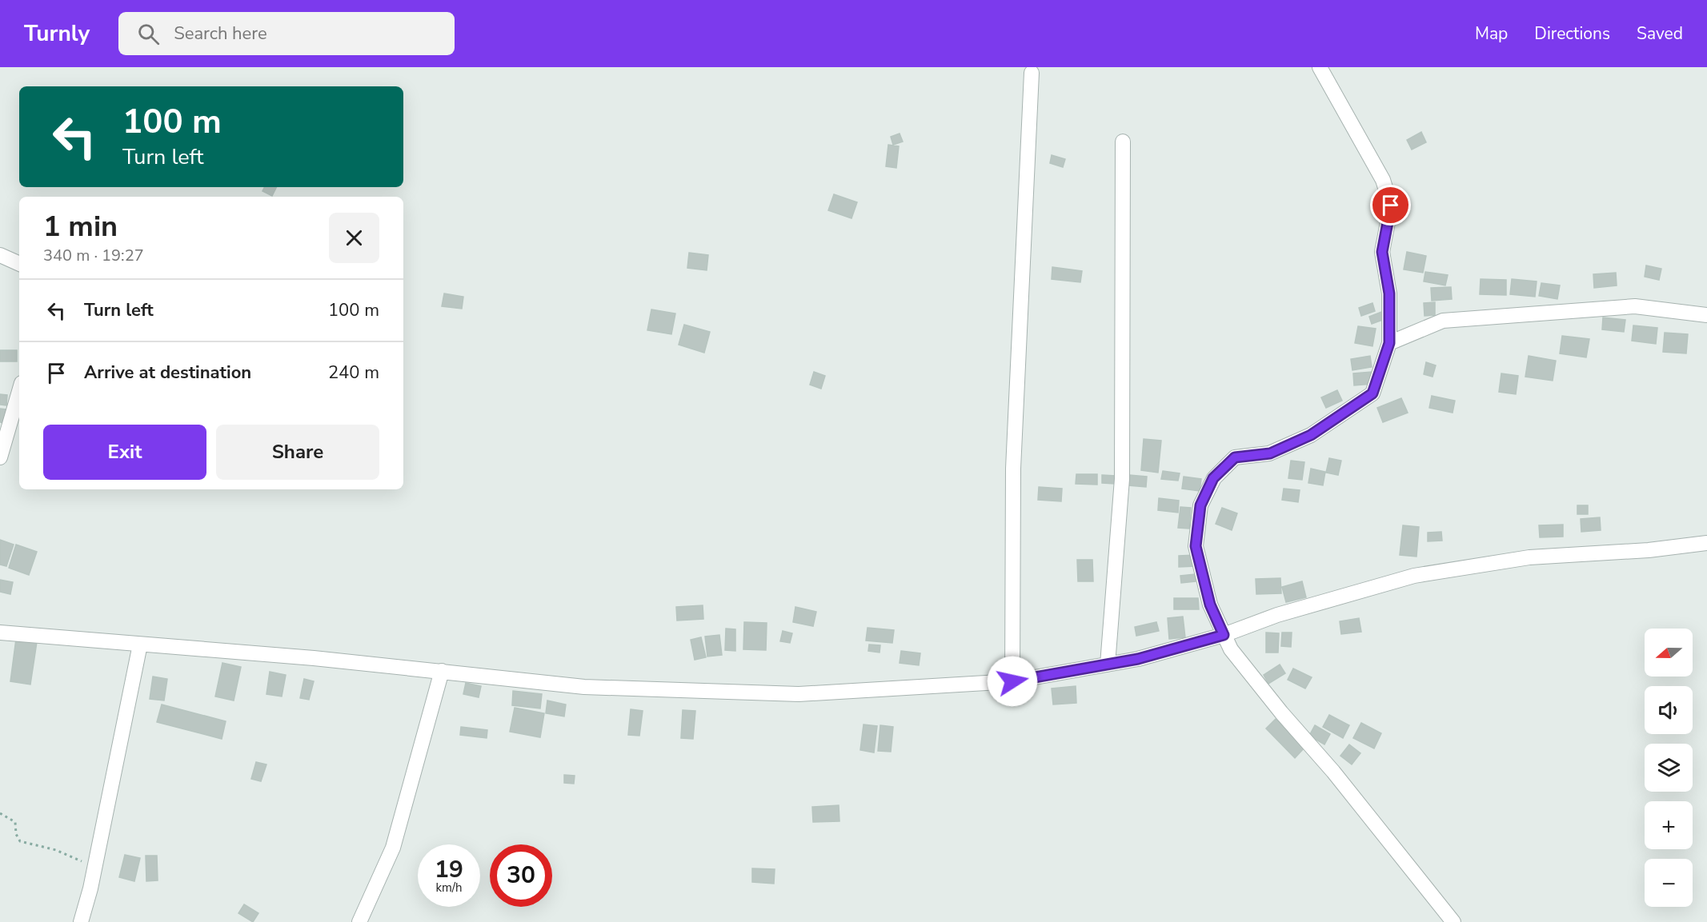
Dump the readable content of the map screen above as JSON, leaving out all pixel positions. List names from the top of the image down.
{
  "north": "left",
  "page": {
    "header": "Turnly",
    "search": "Search here",
    "nav": ["Map", "Directions", "Saved"],
    "turn": ["100 m", "Turn left"],
    "heading": ["1 min", "340 m · 19:27"],
    "list": [
      {
        "name": "Turn left",
        "value": "100 m"
      },
      {
        "name": "Arrive at destination",
        "value": "240 m"
      }
    ],
    "buttons": ["Exit", "Share"],
    "map_buttons": ["+", "−"],
    "speed": "19 km/h",
    "limit": "30"
  }
}
